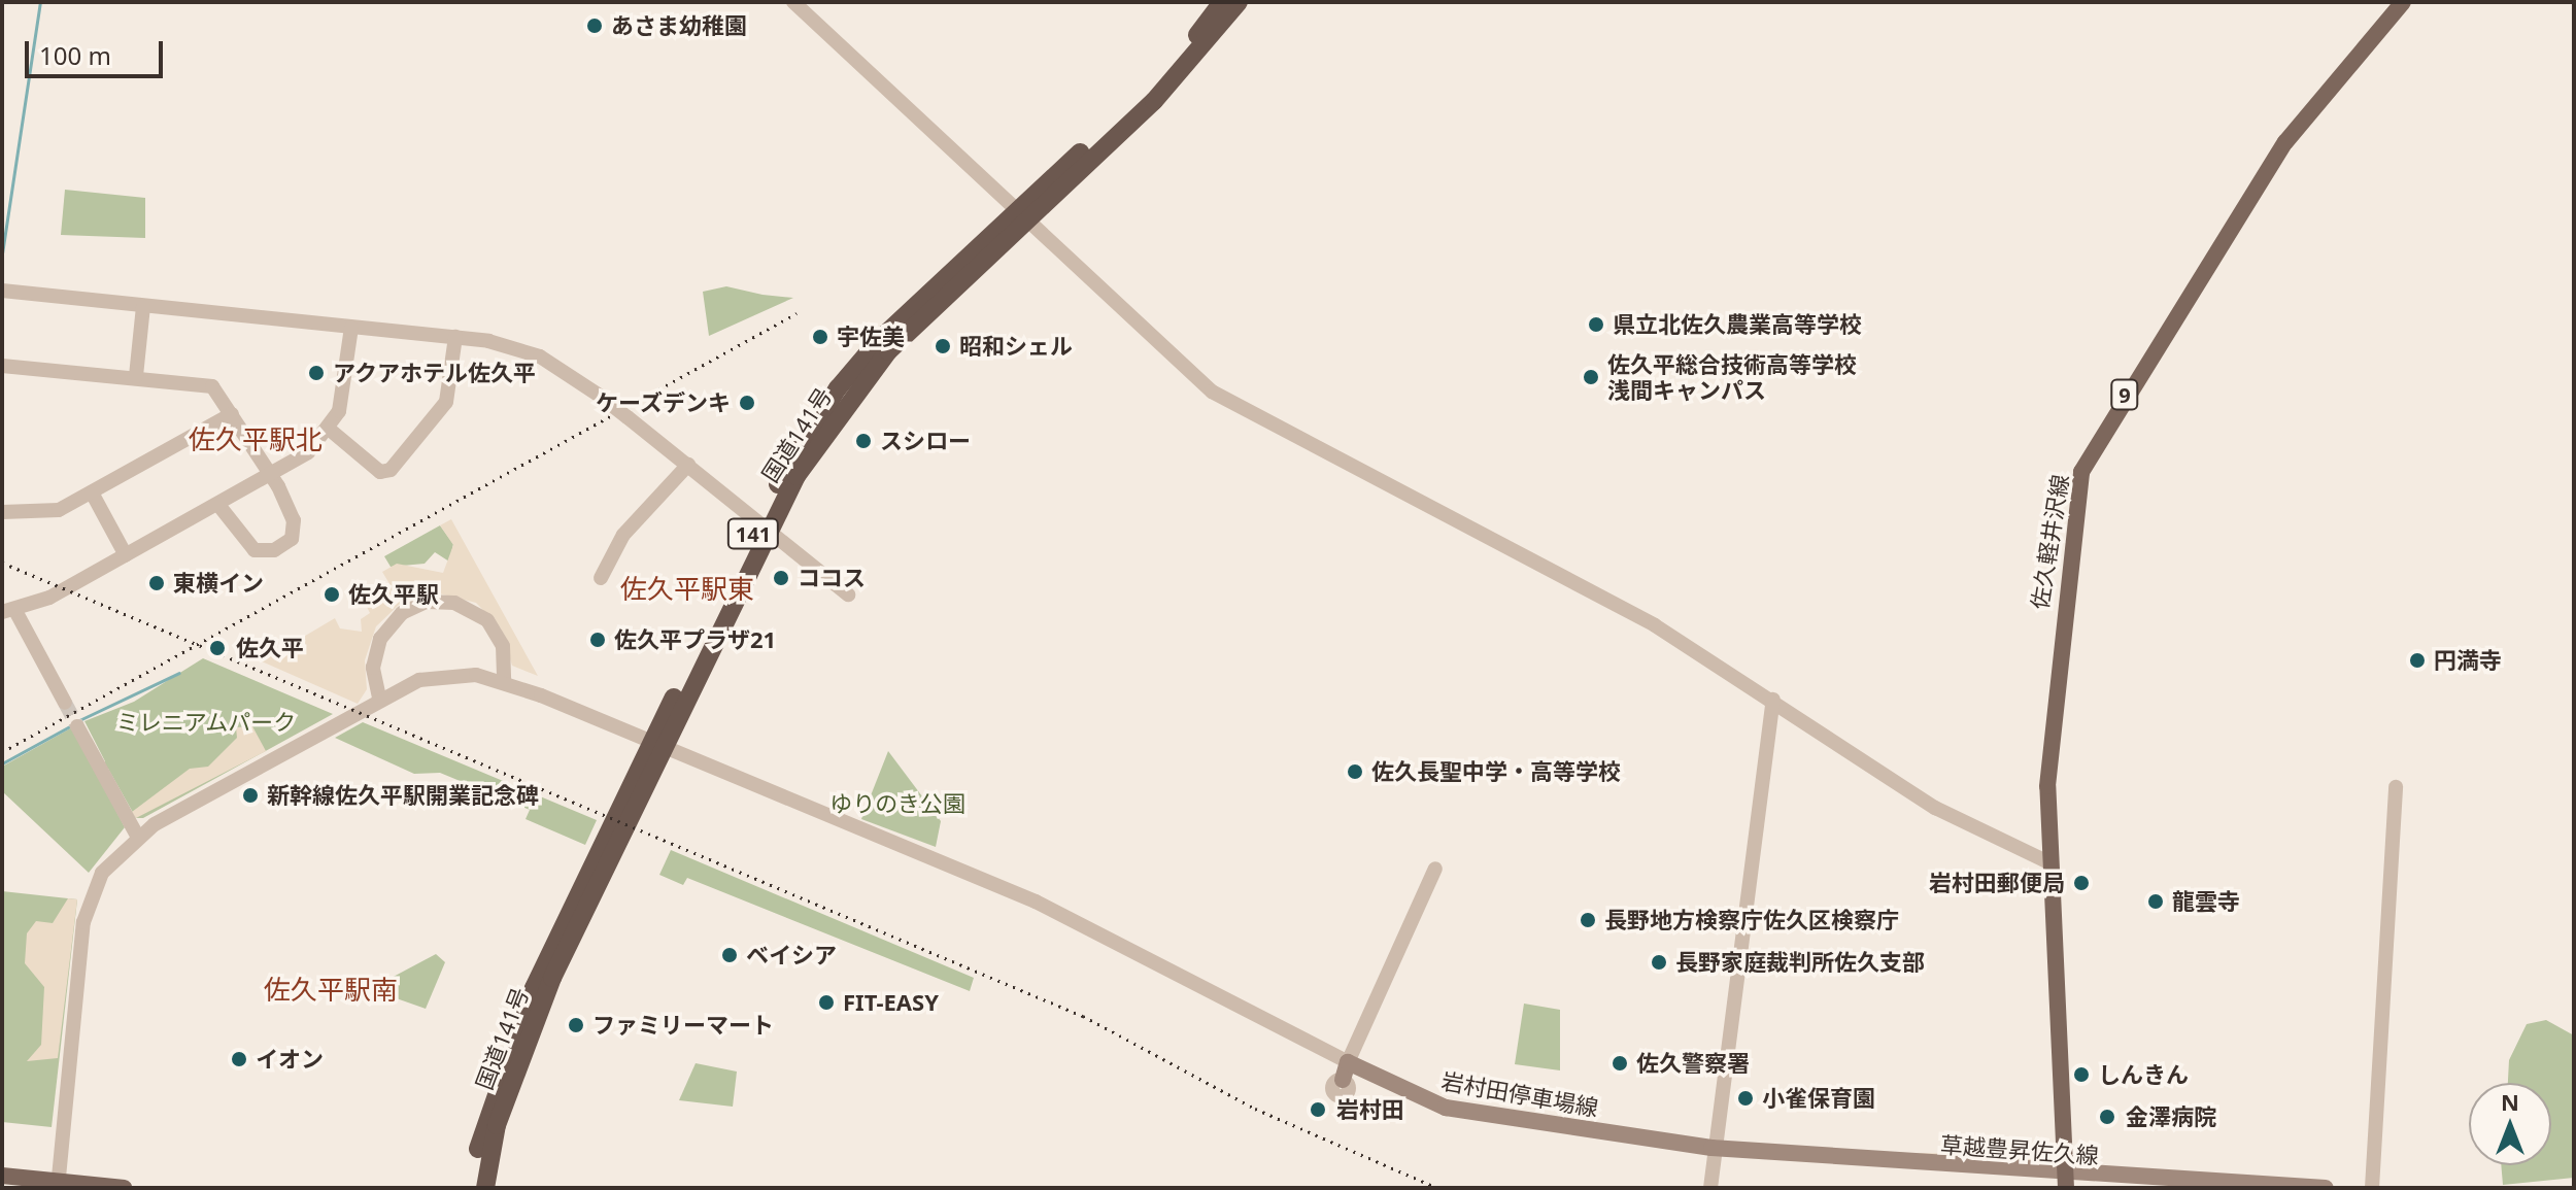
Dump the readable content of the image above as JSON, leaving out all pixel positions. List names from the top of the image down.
{
  "streets": {
    "highway": ["国道141号", "141"],
    "main road": [
      "9",
      "佐久軽井沢線",
      "岩村田停車場線",
      "草越豊昇佐久線"
    ]
  },
  "crossings": [
    ["佐久軽井沢線", "草越豊昇佐久線"],
    ["岩村田停車場線", "草越豊昇佐久線"]
  ],
  "districts": ["佐久平駅北", "佐久平駅東", "佐久平駅南"],
  "parks": ["ミレニアムパーク", "ゆりのき公園"],
  "places": [
    "あさま幼稚園",
    "県立北佐久農業高等学校",
    "宇佐美",
    "昭和シェル",
    "アクアホテル佐久平",
    "佐久平総合技術高等学校 浅間キャンパス",
    "ケーズデンキ",
    "スシロー",
    "ココス",
    "東横イン",
    "佐久平駅",
    "佐久平プラザ21",
    "佐久平",
    "円満寺",
    "佐久長聖中学・高等学校",
    "新幹線佐久平駅開業記念碑",
    "岩村田郵便局",
    "龍雲寺",
    "長野地方検察庁佐久区検察庁",
    "ベイシア",
    "長野家庭裁判所佐久支部",
    "FIT-EASY",
    "ファミリーマート",
    "イオン",
    "佐久警察署",
    "しんきん",
    "小雀保育園",
    "岩村田",
    "金澤病院"
  ],
  "scale_bar": "100 m",
  "north": "top"
}
